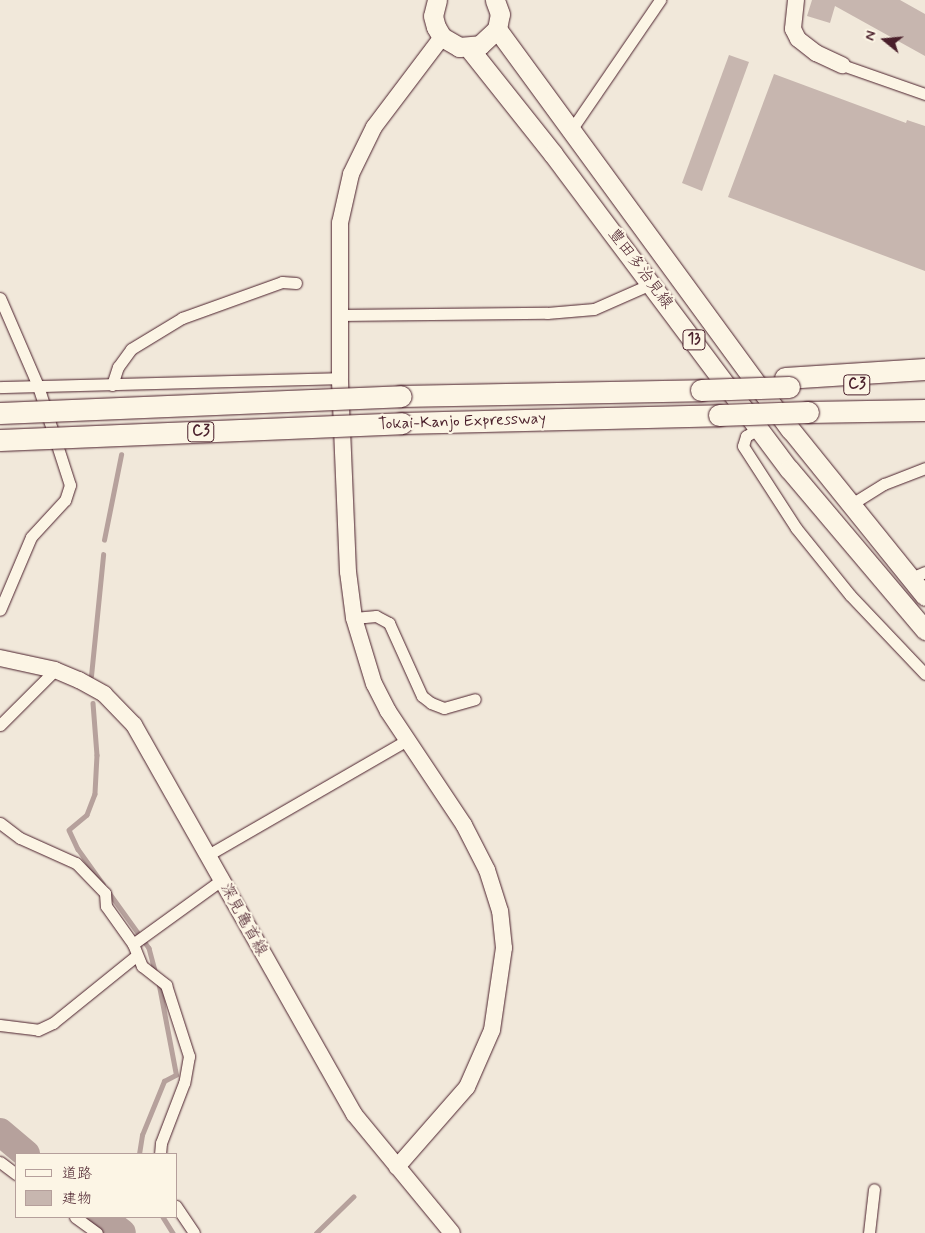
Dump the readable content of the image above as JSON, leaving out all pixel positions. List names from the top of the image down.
{
  "streets": {
    "highway": ["C3", "Tokai-Kanjo Expressway"],
    "main road": ["豊田多治見線", "13"],
    "street": ["深見亀首線"]
  },
  "legend": ["道路", "建物"],
  "north": "left"
}
